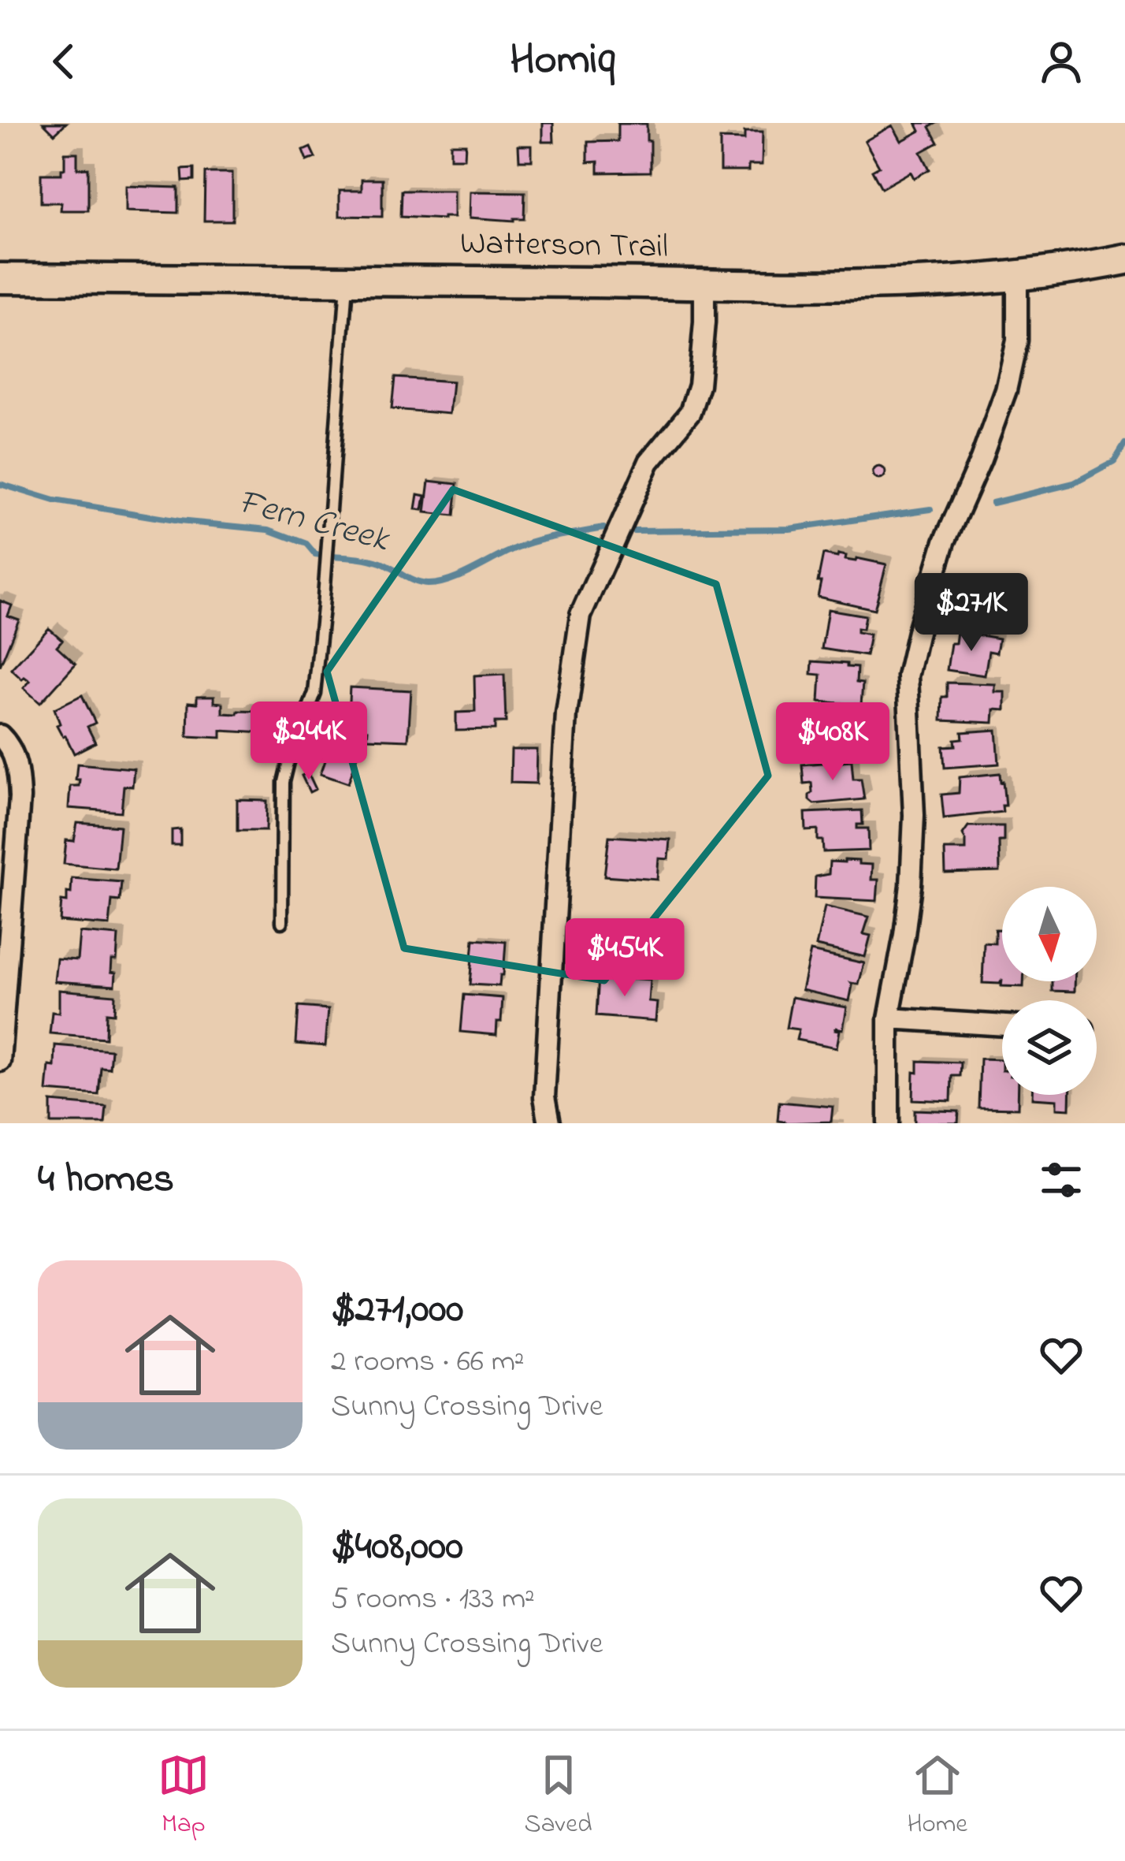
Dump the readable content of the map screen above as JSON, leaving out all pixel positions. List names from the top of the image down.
{
  "streets": {
    "main road": ["Watterson Trail"]
  },
  "water": ["Fern Creek"],
  "north": "bottom",
  "page": {
    "header": "Homiq",
    "price": [
      "$271K",
      "$244K",
      "$408K",
      "$454K"
    ],
    "heading": "4 homes",
    "list": [
      {
        "name": "$271,000",
        "note": "2 rooms · 66 m² · Sunny Crossing Drive"
      },
      {
        "name": "$408,000",
        "note": "5 rooms · 133 m² · Sunny Crossing Drive"
      }
    ],
    "tabs": ["Map", "Saved", "Home"]
  }
}
